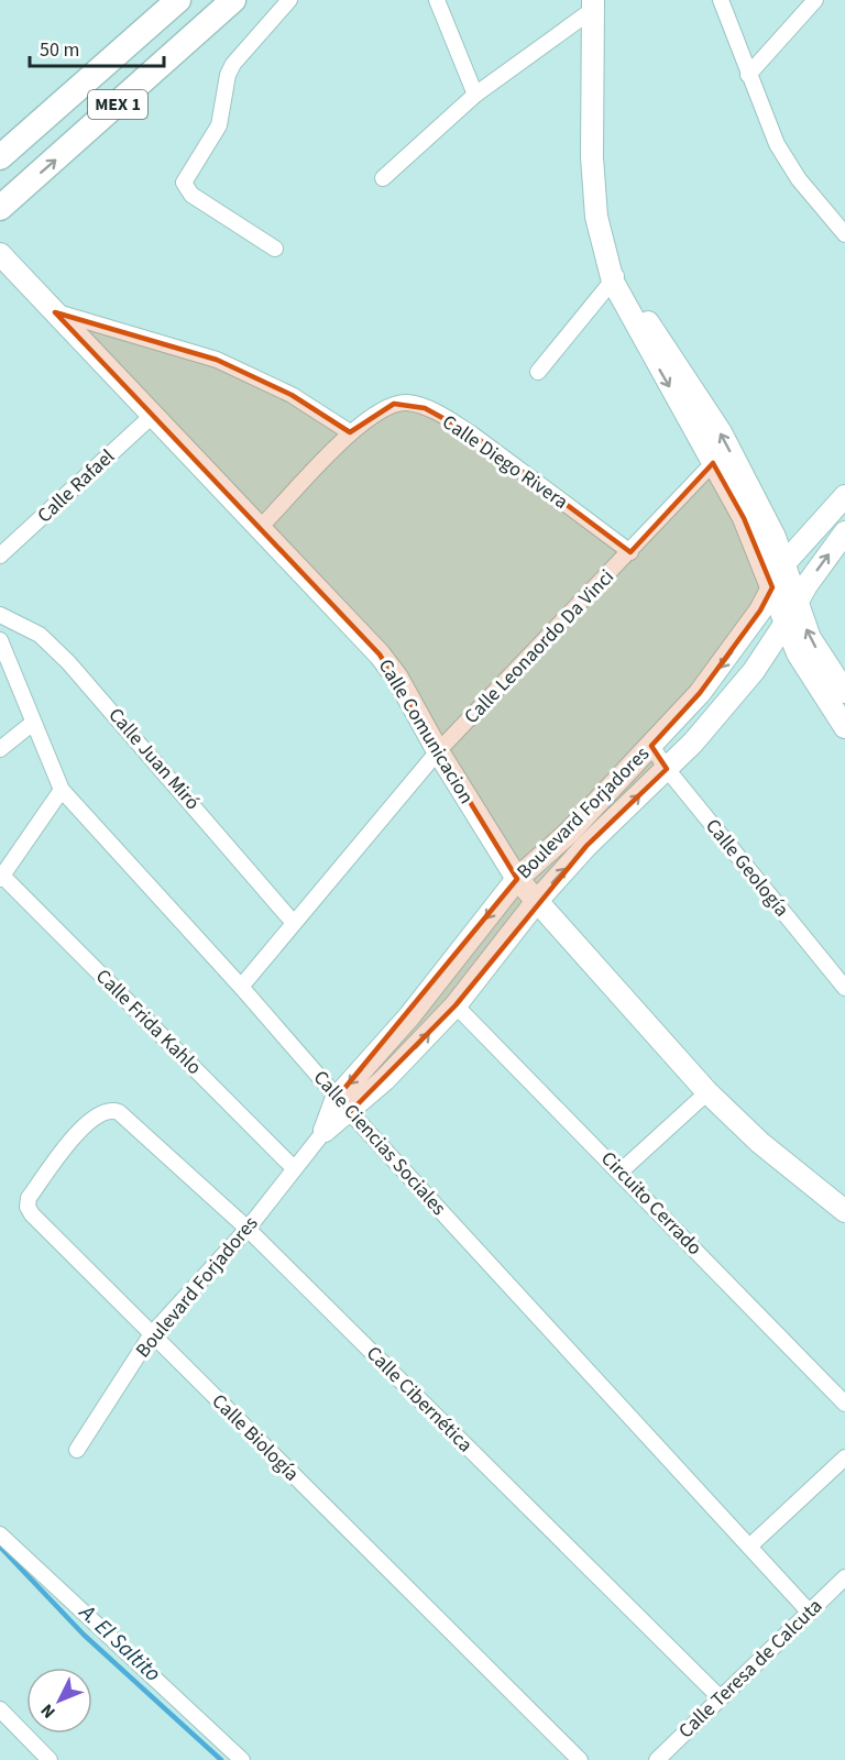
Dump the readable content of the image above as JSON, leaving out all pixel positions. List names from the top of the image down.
{
  "streets": {
    "main road": ["MEX 1"],
    "street": [
      "Calle Diego Rivera",
      "Calle Rafael",
      "Calle Leonaordo Da Vinci",
      "Calle Comunicacion",
      "Calle Juan Miró",
      "Boulevard Forjadores",
      "Calle Geología",
      "Calle Frida Kahlo",
      "Calle Ciencias Sociales",
      "Circuito Cerrado",
      "Calle Cibernética",
      "Calle Biología",
      "Calle Teresa de Calcuta"
    ]
  },
  "crossings": [
    ["Calle Diego Rivera", "Calle Leonaordo Da Vinci"],
    ["Calle Diego Rivera", "Calle Comunicacion"],
    ["Calle Rafael", "Calle Comunicacion"],
    ["Calle Leonaordo Da Vinci", "Calle Comunicacion"],
    ["Calle Leonaordo Da Vinci", "Calle Juan Miró"],
    ["Calle Leonaordo Da Vinci", "Calle Ciencias Sociales"],
    ["Calle Comunicacion", "Boulevard Forjadores"],
    ["Boulevard Forjadores", "Calle Geología"],
    ["Boulevard Forjadores", "Calle Frida Kahlo"],
    ["Boulevard Forjadores", "Calle Ciencias Sociales"],
    ["Boulevard Forjadores", "Circuito Cerrado"],
    ["Boulevard Forjadores", "Calle Cibernética"],
    ["Boulevard Forjadores", "Calle Biología"],
    ["Calle Ciencias Sociales", "Calle Teresa de Calcuta"],
    ["Calle Cibernética", "Calle Biología"],
    ["Calle Cibernética", "Calle Teresa de Calcuta"]
  ],
  "water": ["A. El Saltito"],
  "scale_bar": "50 m",
  "north": "bottom left"
}
